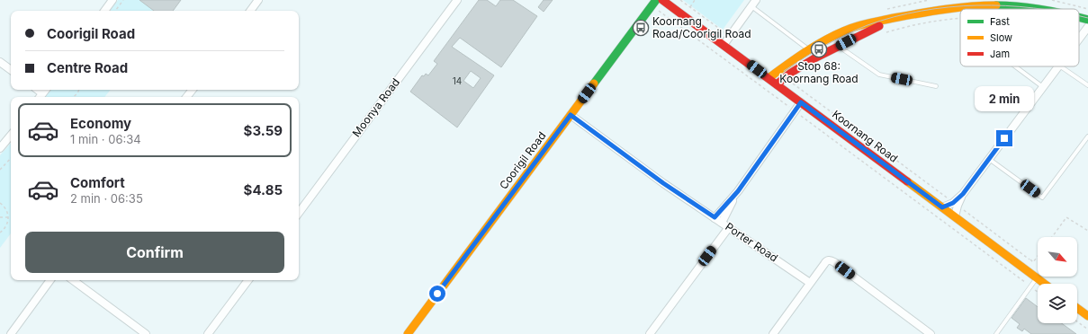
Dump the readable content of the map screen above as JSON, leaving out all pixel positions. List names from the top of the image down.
{
  "streets": {
    "street": [
      "Moonya Road",
      "Koornang Road",
      "Coorigil Road",
      "Porter Road"
    ]
  },
  "crossings": [
    ["Coorigil Road", "Porter Road"]
  ],
  "places": {
    "bus stop": ["Koornang Road/Coorigil Road", "Stop 68: Koornang Road"]
  },
  "house_numbers": ["14"],
  "legend": ["Fast", "Slow", "Jam"],
  "north": "bottom right",
  "page": {
    "banner": ["Coorigil Road", "Centre Road"],
    "bubble": "2 min",
    "list": [
      {
        "name": "Economy",
        "note": "1 min · 06:34",
        "value": "$3.59"
      },
      {
        "name": "Comfort",
        "note": "2 min · 06:35",
        "value": "$4.85"
      }
    ],
    "buttons": "Confirm"
  }
}
